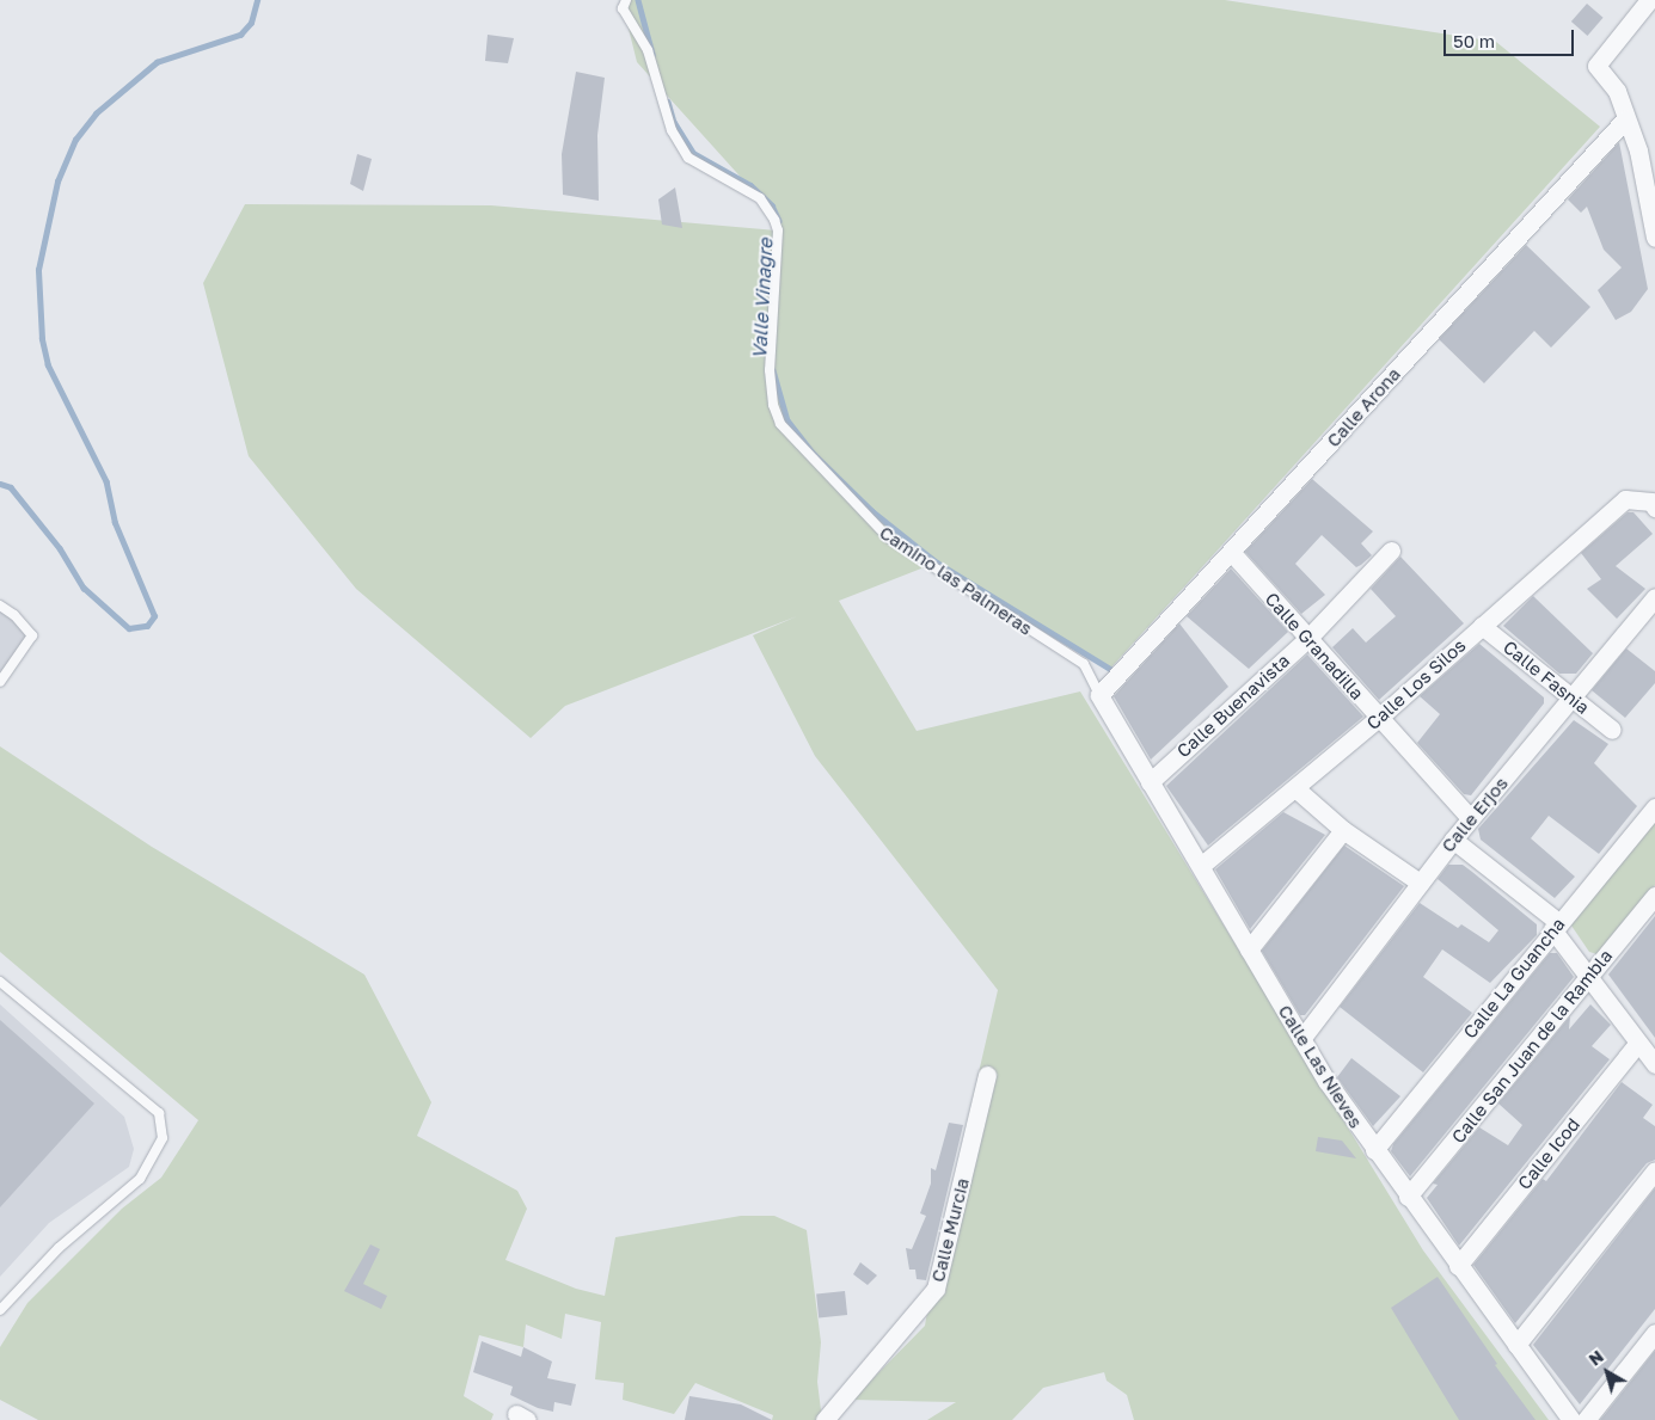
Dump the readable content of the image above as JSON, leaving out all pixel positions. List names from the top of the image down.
{
  "streets": {
    "street": [
      "Calle Arona",
      "Calle Granadilla",
      "Calle Fasnia",
      "Calle Los Silos",
      "Calle Buenavista",
      "Calle Erjos",
      "Calle La Guancha",
      "Calle San Juan de la Rambla",
      "Calle Las Nieves",
      "Calle Icod",
      "Calle Murcia"
    ],
    "lane": ["Camino las Palmeras"]
  },
  "crossings": [
    ["Calle Arona", "Camino las Palmeras"],
    ["Calle Arona", "Calle Granadilla"],
    ["Calle Arona", "Calle Las Nieves"],
    ["Camino las Palmeras", "Calle Las Nieves"],
    ["Calle Granadilla", "Calle Los Silos"],
    ["Calle Granadilla", "Calle Buenavista"],
    ["Calle Granadilla", "Calle Erjos"],
    ["Calle Fasnia", "Calle Los Silos"],
    ["Calle Fasnia", "Calle Erjos"],
    ["Calle Los Silos", "Calle Las Nieves"],
    ["Calle Buenavista", "Calle Las Nieves"],
    ["Calle Erjos", "Calle Las Nieves"],
    ["Calle La Guancha", "Calle Las Nieves"],
    ["Calle San Juan de la Rambla", "Calle Las Nieves"],
    ["Calle Las Nieves", "Calle Icod"]
  ],
  "water": ["Valle Vinagre"],
  "scale_bar": "50 m",
  "north": "top left"
}
